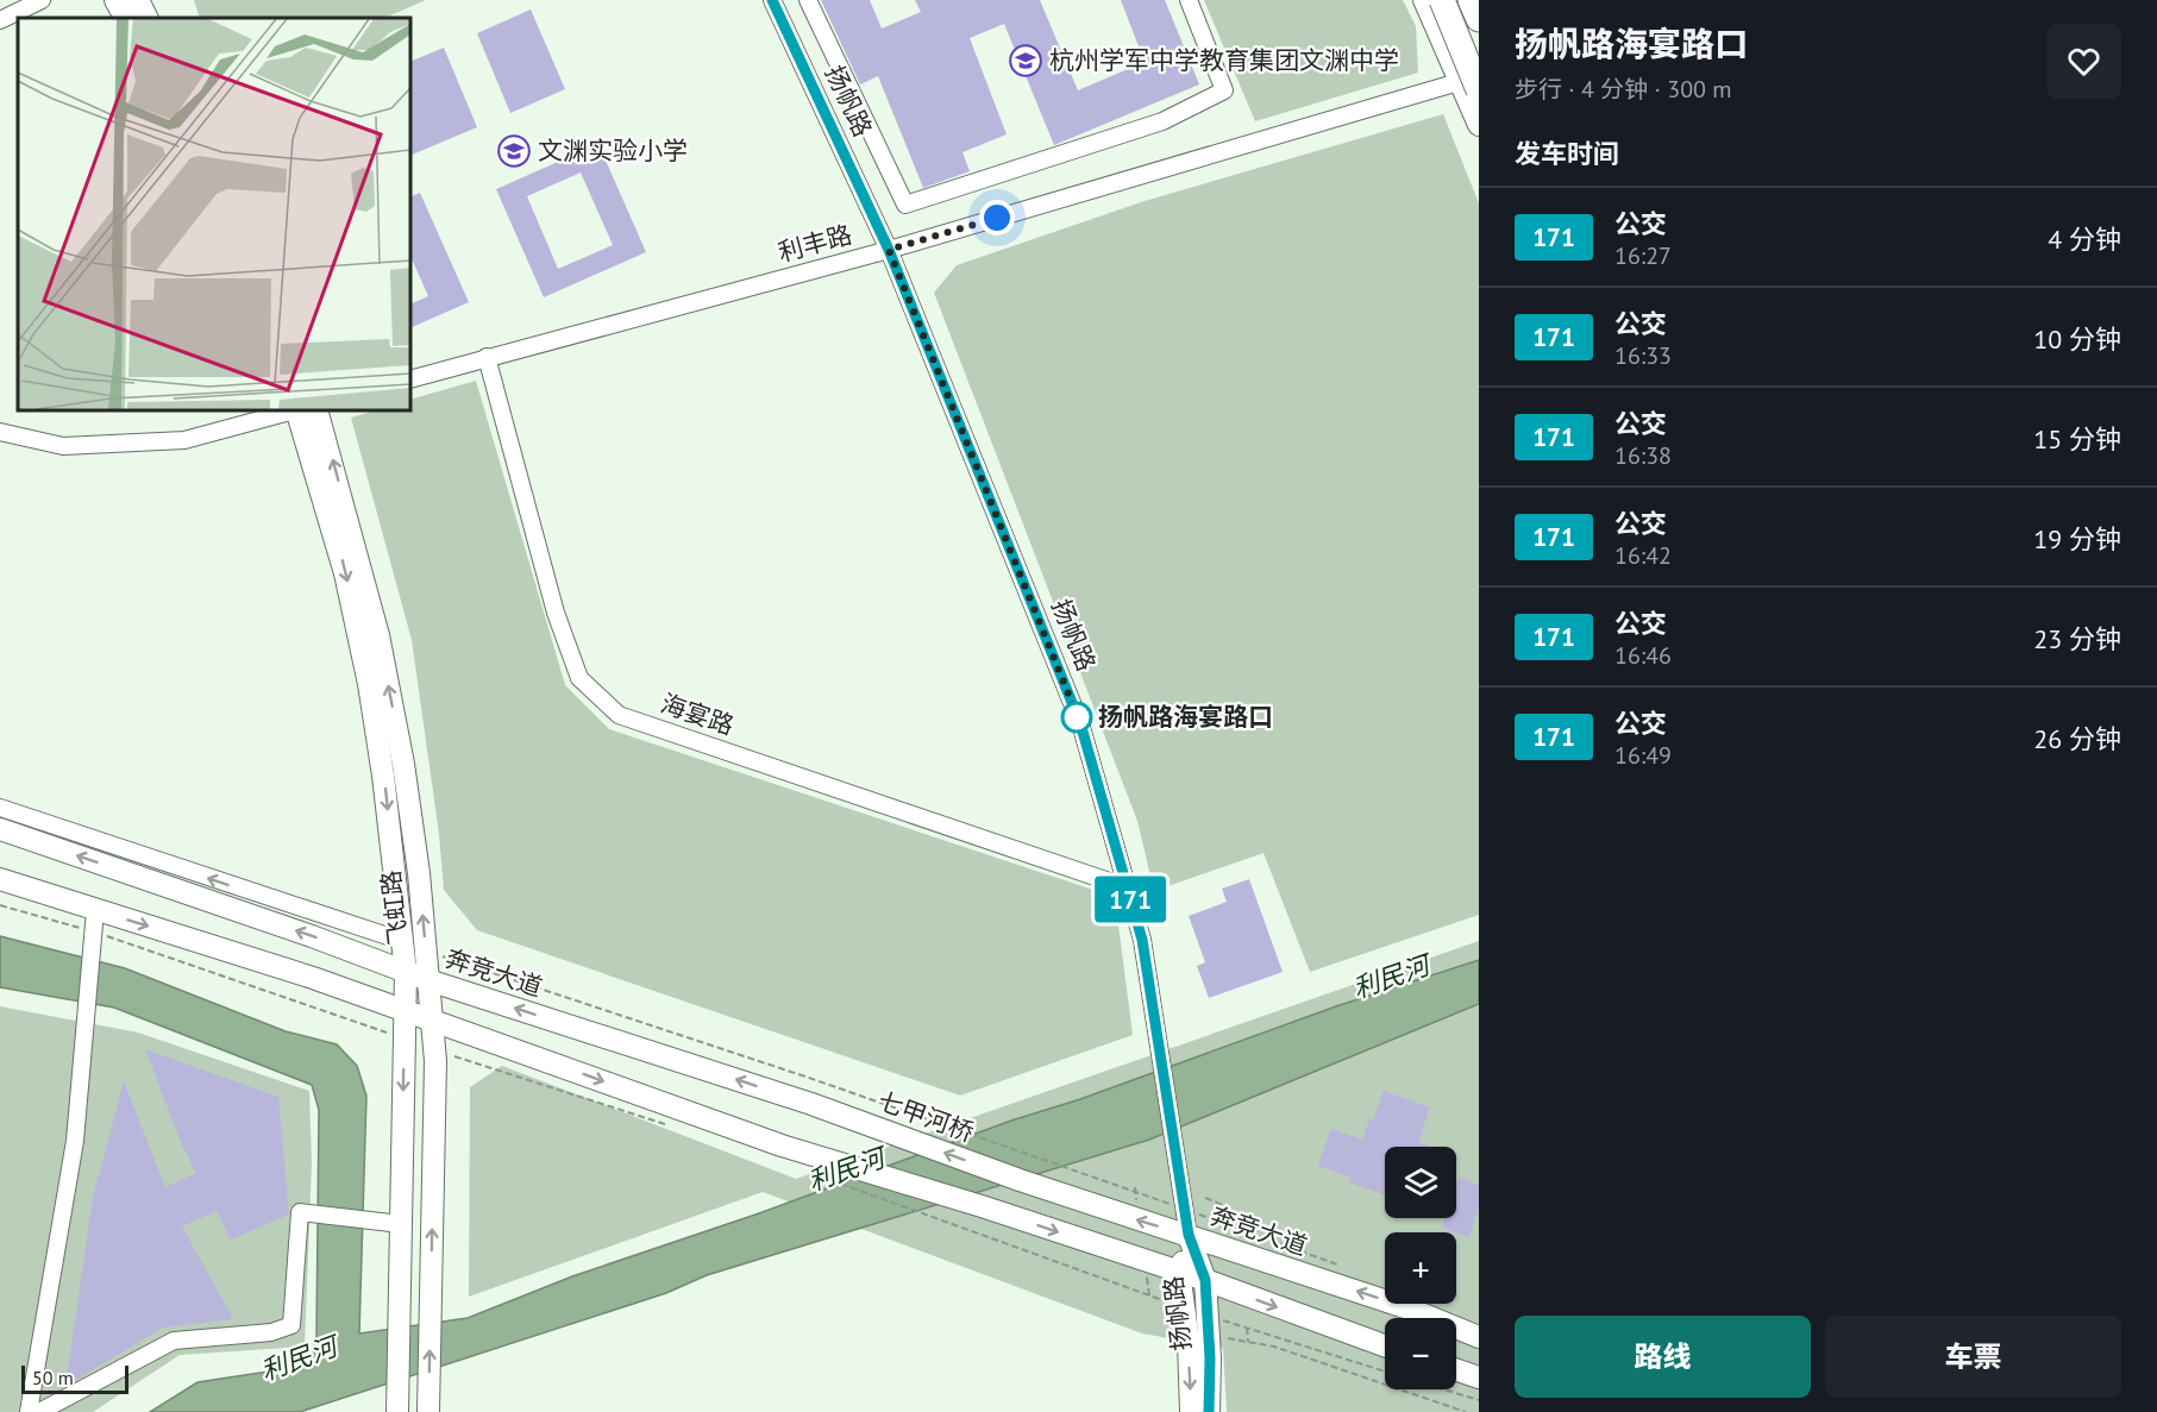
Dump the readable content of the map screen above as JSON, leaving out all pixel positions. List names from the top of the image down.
{
  "streets": {
    "main road": [
      "扬帆路",
      "飞虹路",
      "奔竞大道",
      "七甲河桥"
    ],
    "street": ["利丰路", "海宴路"]
  },
  "crossings": [
    ["扬帆路", "利丰路"],
    ["扬帆路", "海宴路"],
    ["扬帆路", "奔竞大道"],
    ["利丰路", "海宴路"],
    ["飞虹路", "奔竞大道"],
    ["奔竞大道", "七甲河桥"]
  ],
  "water": ["利民河"],
  "places": {
    "school or university": ["杭州学军中学教育集团文渊中学", "文渊实验小学"],
    "other": ["扬帆路海宴路口"]
  },
  "lines": ["bus line 171"],
  "scale_bar": "50 m",
  "page": {
    "on_map": "171",
    "heading": [
      ["扬帆路海宴路口", "步行 · 4 分钟 · 300 m"],
      "发车时间"
    ],
    "list": [
      {
        "mark": "171",
        "name": "公交",
        "note": "16:27",
        "value": "4 分钟"
      },
      {
        "mark": "171",
        "name": "公交",
        "note": "16:33",
        "value": "10 分钟"
      },
      {
        "mark": "171",
        "name": "公交",
        "note": "16:38",
        "value": "15 分钟"
      },
      {
        "mark": "171",
        "name": "公交",
        "note": "16:42",
        "value": "19 分钟"
      },
      {
        "mark": "171",
        "name": "公交",
        "note": "16:46",
        "value": "23 分钟"
      },
      {
        "mark": "171",
        "name": "公交",
        "note": "16:49",
        "value": "26 分钟"
      }
    ],
    "map_buttons": ["+", "−"],
    "buttons": ["路线", "车票"],
    "scale": "50 m"
  }
}
